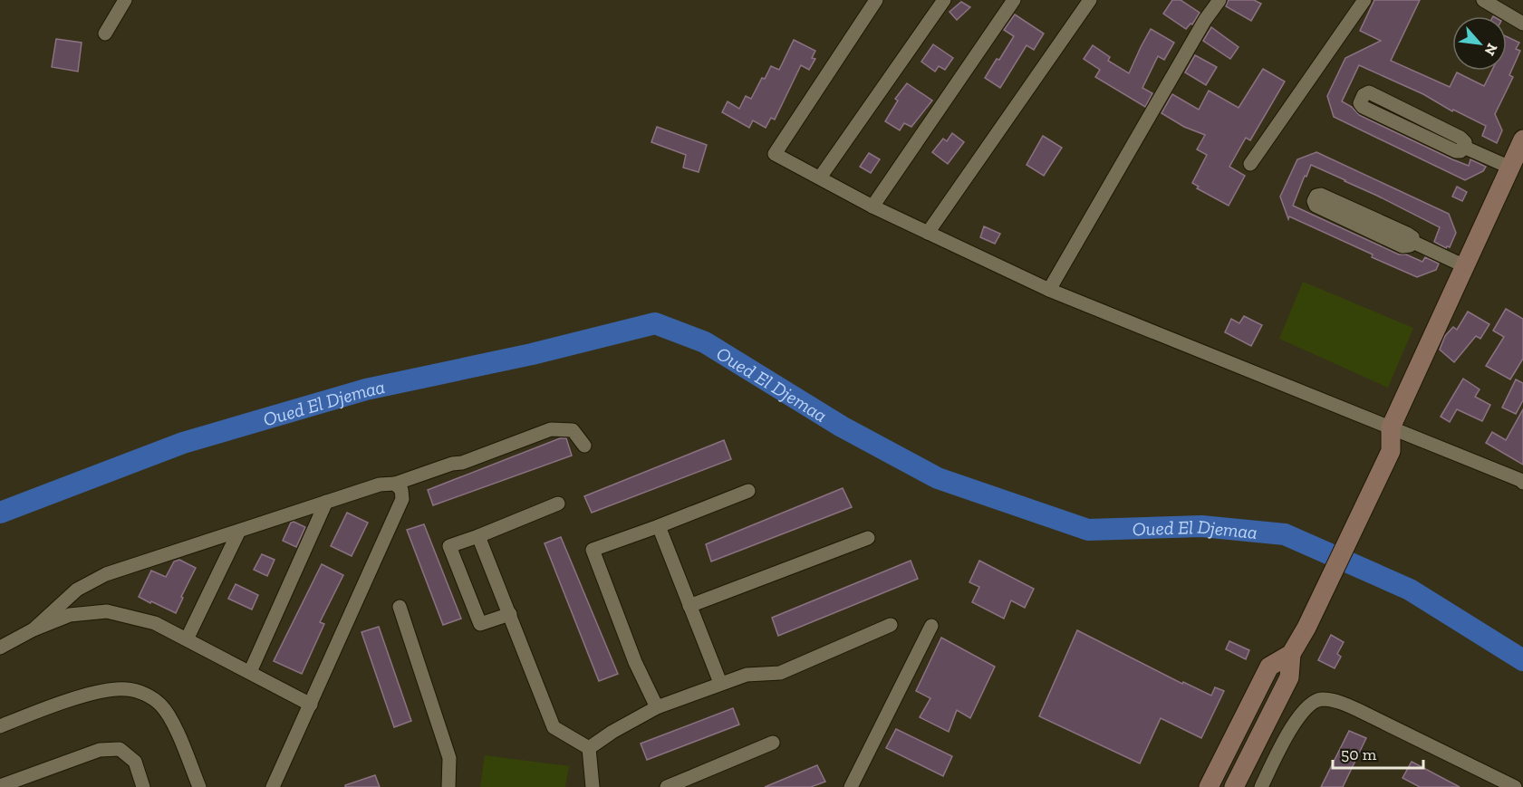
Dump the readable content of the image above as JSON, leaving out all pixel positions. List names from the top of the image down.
{
  "water": ["Oued El Djemaa"],
  "scale_bar": "50 m",
  "north": "bottom right"
}
